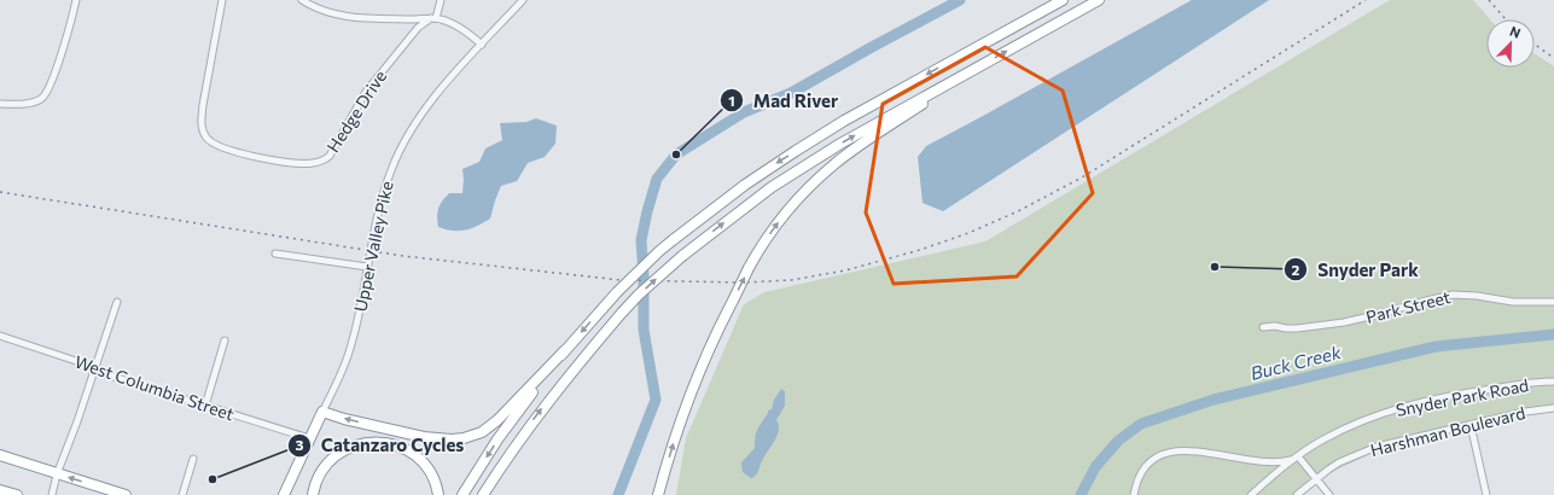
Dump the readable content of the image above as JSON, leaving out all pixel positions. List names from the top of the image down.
{
  "streets": {
    "highway": ["Upper Valley Pike"],
    "street": [
      "Hedge Drive",
      "Park Street",
      "West Columbia Street",
      "Snyder Park Road",
      "Harshman Boulevard"
    ]
  },
  "crossings": [
    ["Upper Valley Pike", "West Columbia Street"]
  ],
  "water": ["Buck Creek"],
  "places": ["Mad River", "Snyder Park", "Catanzaro Cycles"],
  "north": "top right"
}
